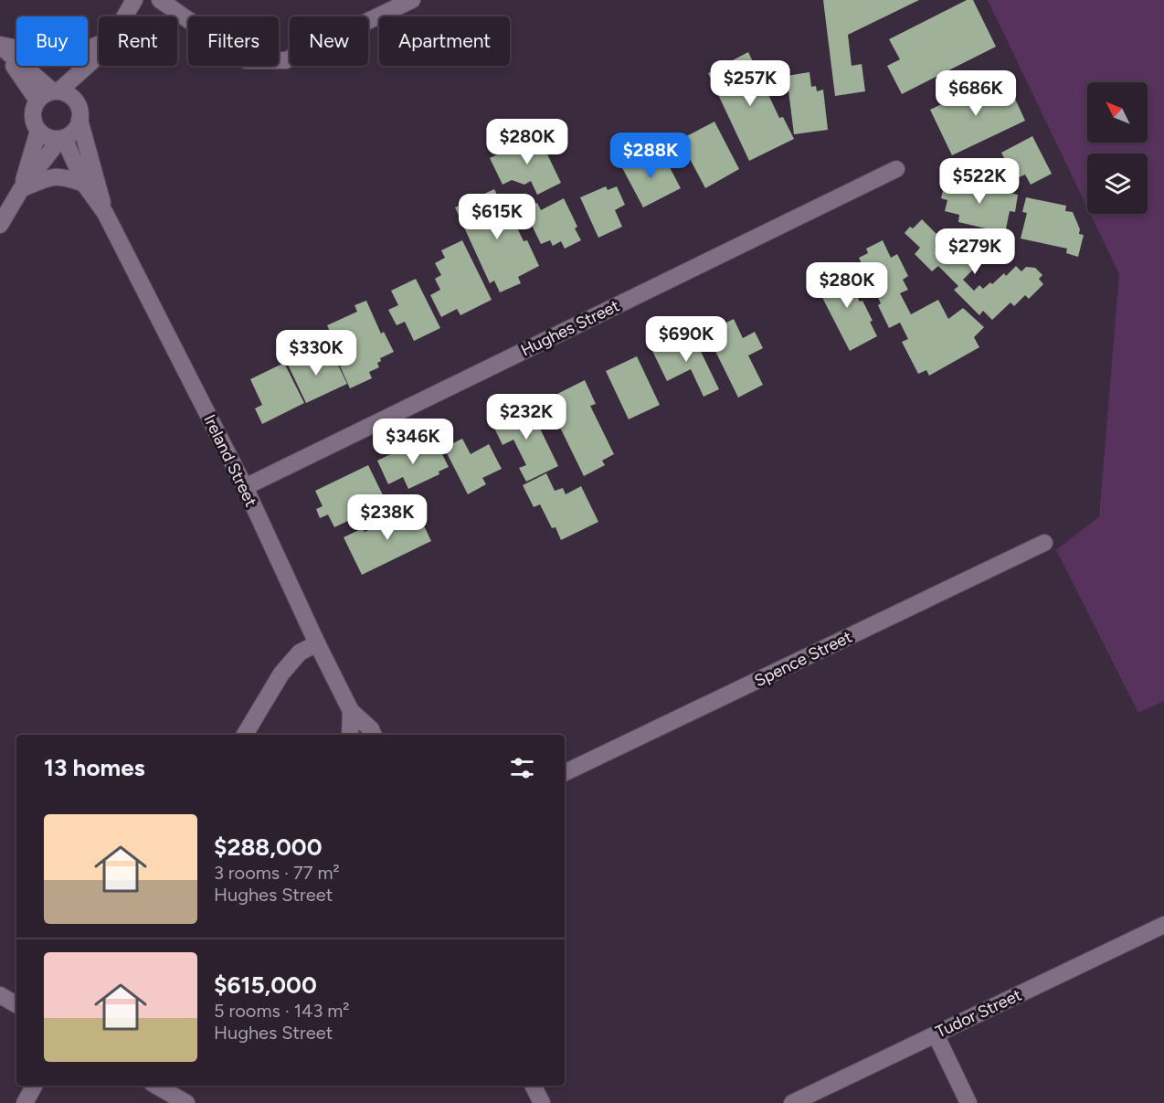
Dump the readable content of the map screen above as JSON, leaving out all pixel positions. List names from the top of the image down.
{
  "streets": {
    "street": [
      "Hughes Street",
      "Ireland Street",
      "Spence Street",
      "Tudor Street"
    ]
  },
  "crossings": [
    ["Hughes Street", "Ireland Street"]
  ],
  "north": "top left",
  "page": {
    "chip": [
      "Buy",
      "Rent",
      "Filters",
      "New",
      "Apartment"
    ],
    "price": [
      "$257K",
      "$686K",
      "$280K",
      "$288K",
      "$522K",
      "$615K",
      "$279K",
      "$280K",
      "$690K",
      "$330K",
      "$232K",
      "$346K",
      "$238K"
    ],
    "heading": "13 homes",
    "list": [
      {
        "name": "$288,000",
        "note": "3 rooms · 77 m² · Hughes Street"
      },
      {
        "name": "$615,000",
        "note": "5 rooms · 143 m² · Hughes Street"
      }
    ]
  }
}
